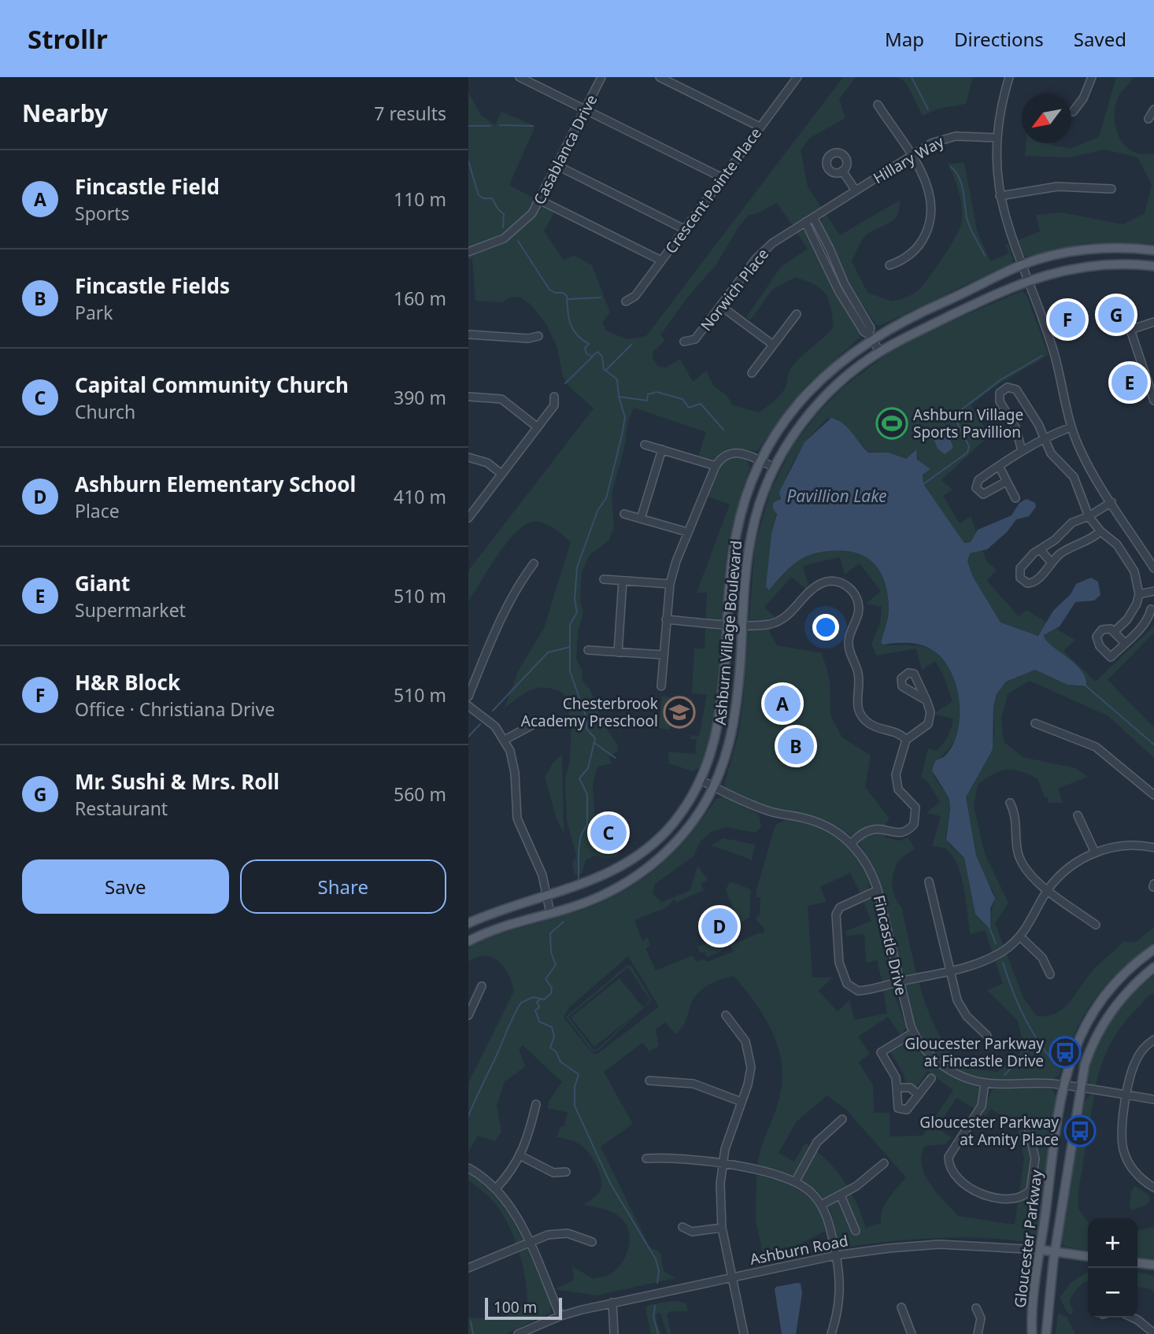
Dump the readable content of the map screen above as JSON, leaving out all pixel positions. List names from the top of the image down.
{
  "streets": {
    "main road": ["Ashburn Village Boulevard", "Gloucester Parkway", "Ashburn Road"],
    "street": [
      "Casablanca Drive",
      "Hillary Way",
      "Crescent Pointe Place",
      "Norwich Place",
      "Fincastle Drive"
    ]
  },
  "crossings": [
    ["Hillary Way", "Norwich Place"],
    ["Ashburn Village Boulevard", "Fincastle Drive"],
    ["Fincastle Drive", "Gloucester Parkway"],
    ["Gloucester Parkway", "Ashburn Road"]
  ],
  "water": ["Pavillion Lake"],
  "places": {
    "sports": ["Ashburn Village Sports Pavillion"],
    "school or university": ["Chesterbrook Academy Preschool"],
    "bus stop": ["Gloucester Parkway at Fincastle Drive", "Gloucester Parkway at Amity Place"]
  },
  "scale_bar": "100 m",
  "north": "bottom left",
  "page": {
    "header": "Strollr",
    "nav": ["Map", "Directions", "Saved"],
    "heading": ["Nearby", "7 results"],
    "list": [
      {
        "mark": "A",
        "name": "Fincastle Field",
        "note": "Sports",
        "value": "110 m"
      },
      {
        "mark": "B",
        "name": "Fincastle Fields",
        "note": "Park",
        "value": "160 m"
      },
      {
        "mark": "C",
        "name": "Capital Community Church",
        "note": "Church",
        "value": "390 m"
      },
      {
        "mark": "D",
        "name": "Ashburn Elementary School",
        "note": "Place",
        "value": "410 m"
      },
      {
        "mark": "E",
        "name": "Giant",
        "note": "Supermarket",
        "value": "510 m"
      },
      {
        "mark": "F",
        "name": "H&R Block",
        "note": "Office · Christiana Drive",
        "value": "510 m"
      },
      {
        "mark": "G",
        "name": "Mr. Sushi & Mrs. Roll",
        "note": "Restaurant",
        "value": "560 m"
      }
    ],
    "pins": [
      "G",
      "F",
      "E",
      "A",
      "B",
      "C",
      "D"
    ],
    "buttons": ["Save", "Share"],
    "map_buttons": ["+", "−"],
    "scale": "100 m"
  }
}
